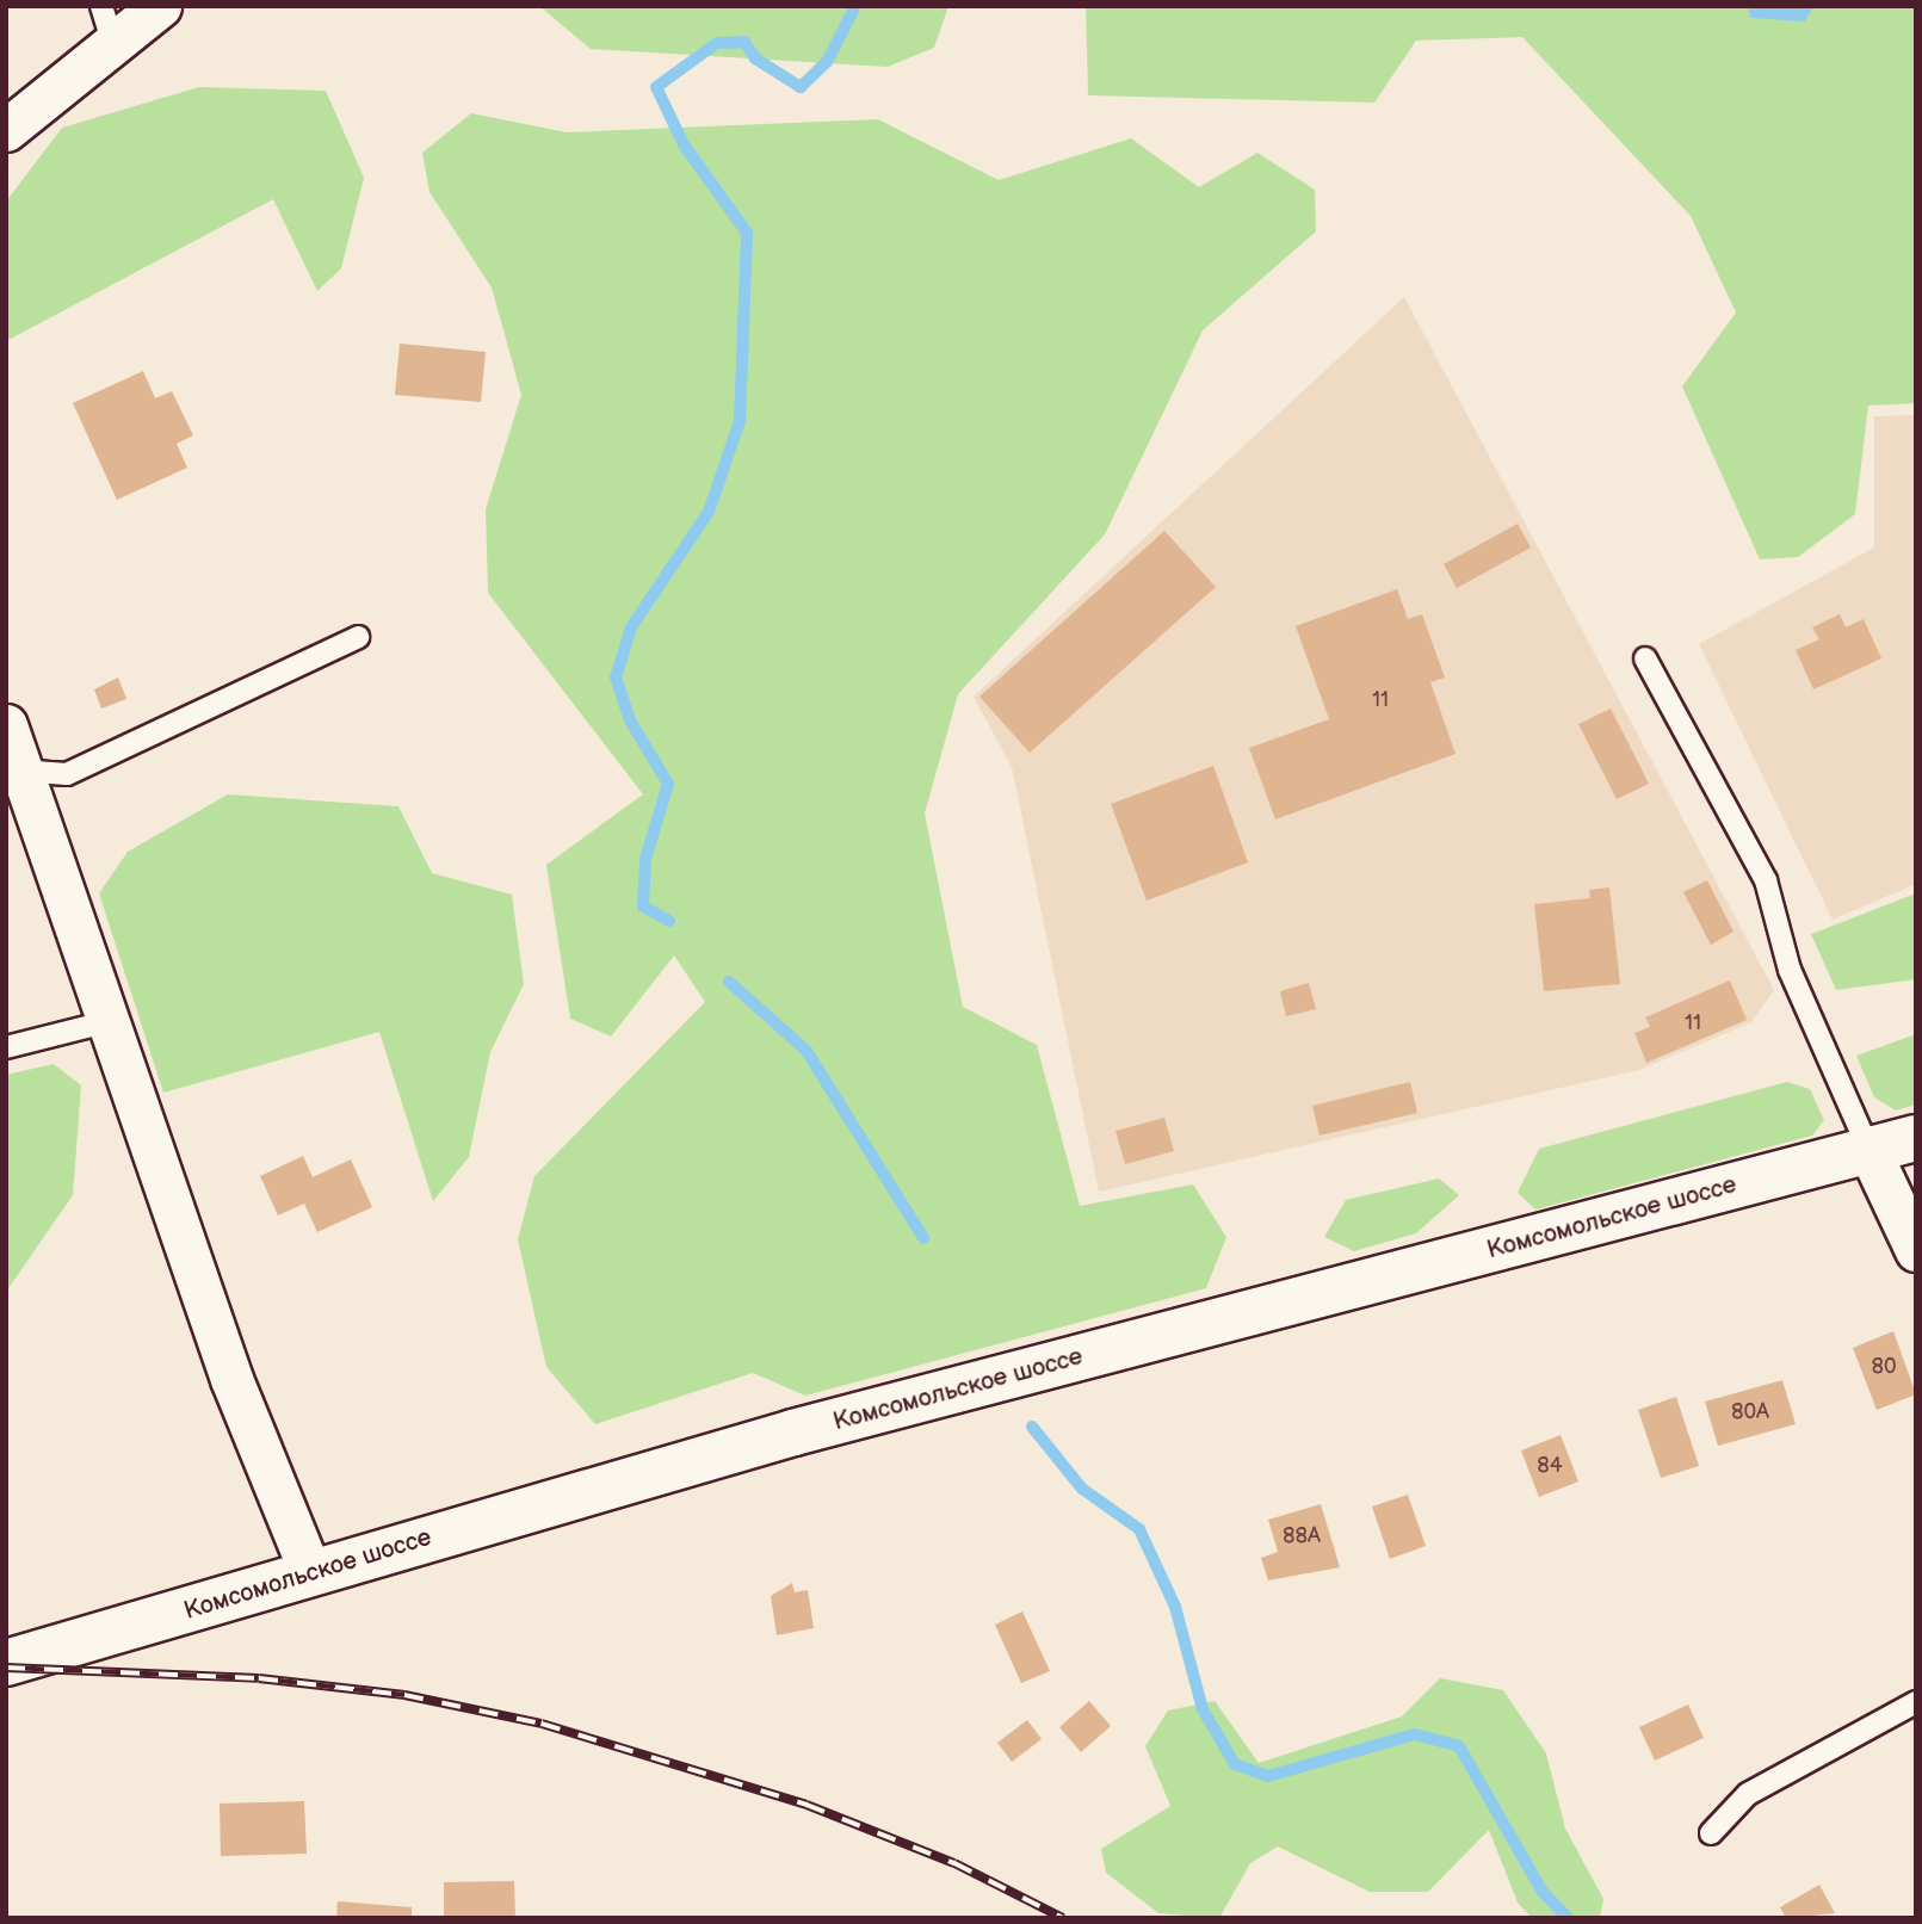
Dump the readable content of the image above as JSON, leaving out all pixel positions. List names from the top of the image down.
{
  "streets": {
    "main road": ["Комсомольское шоссе"]
  },
  "house_numbers": [
    "11",
    "11",
    "80",
    "80А",
    "84",
    "88А"
  ]
}
